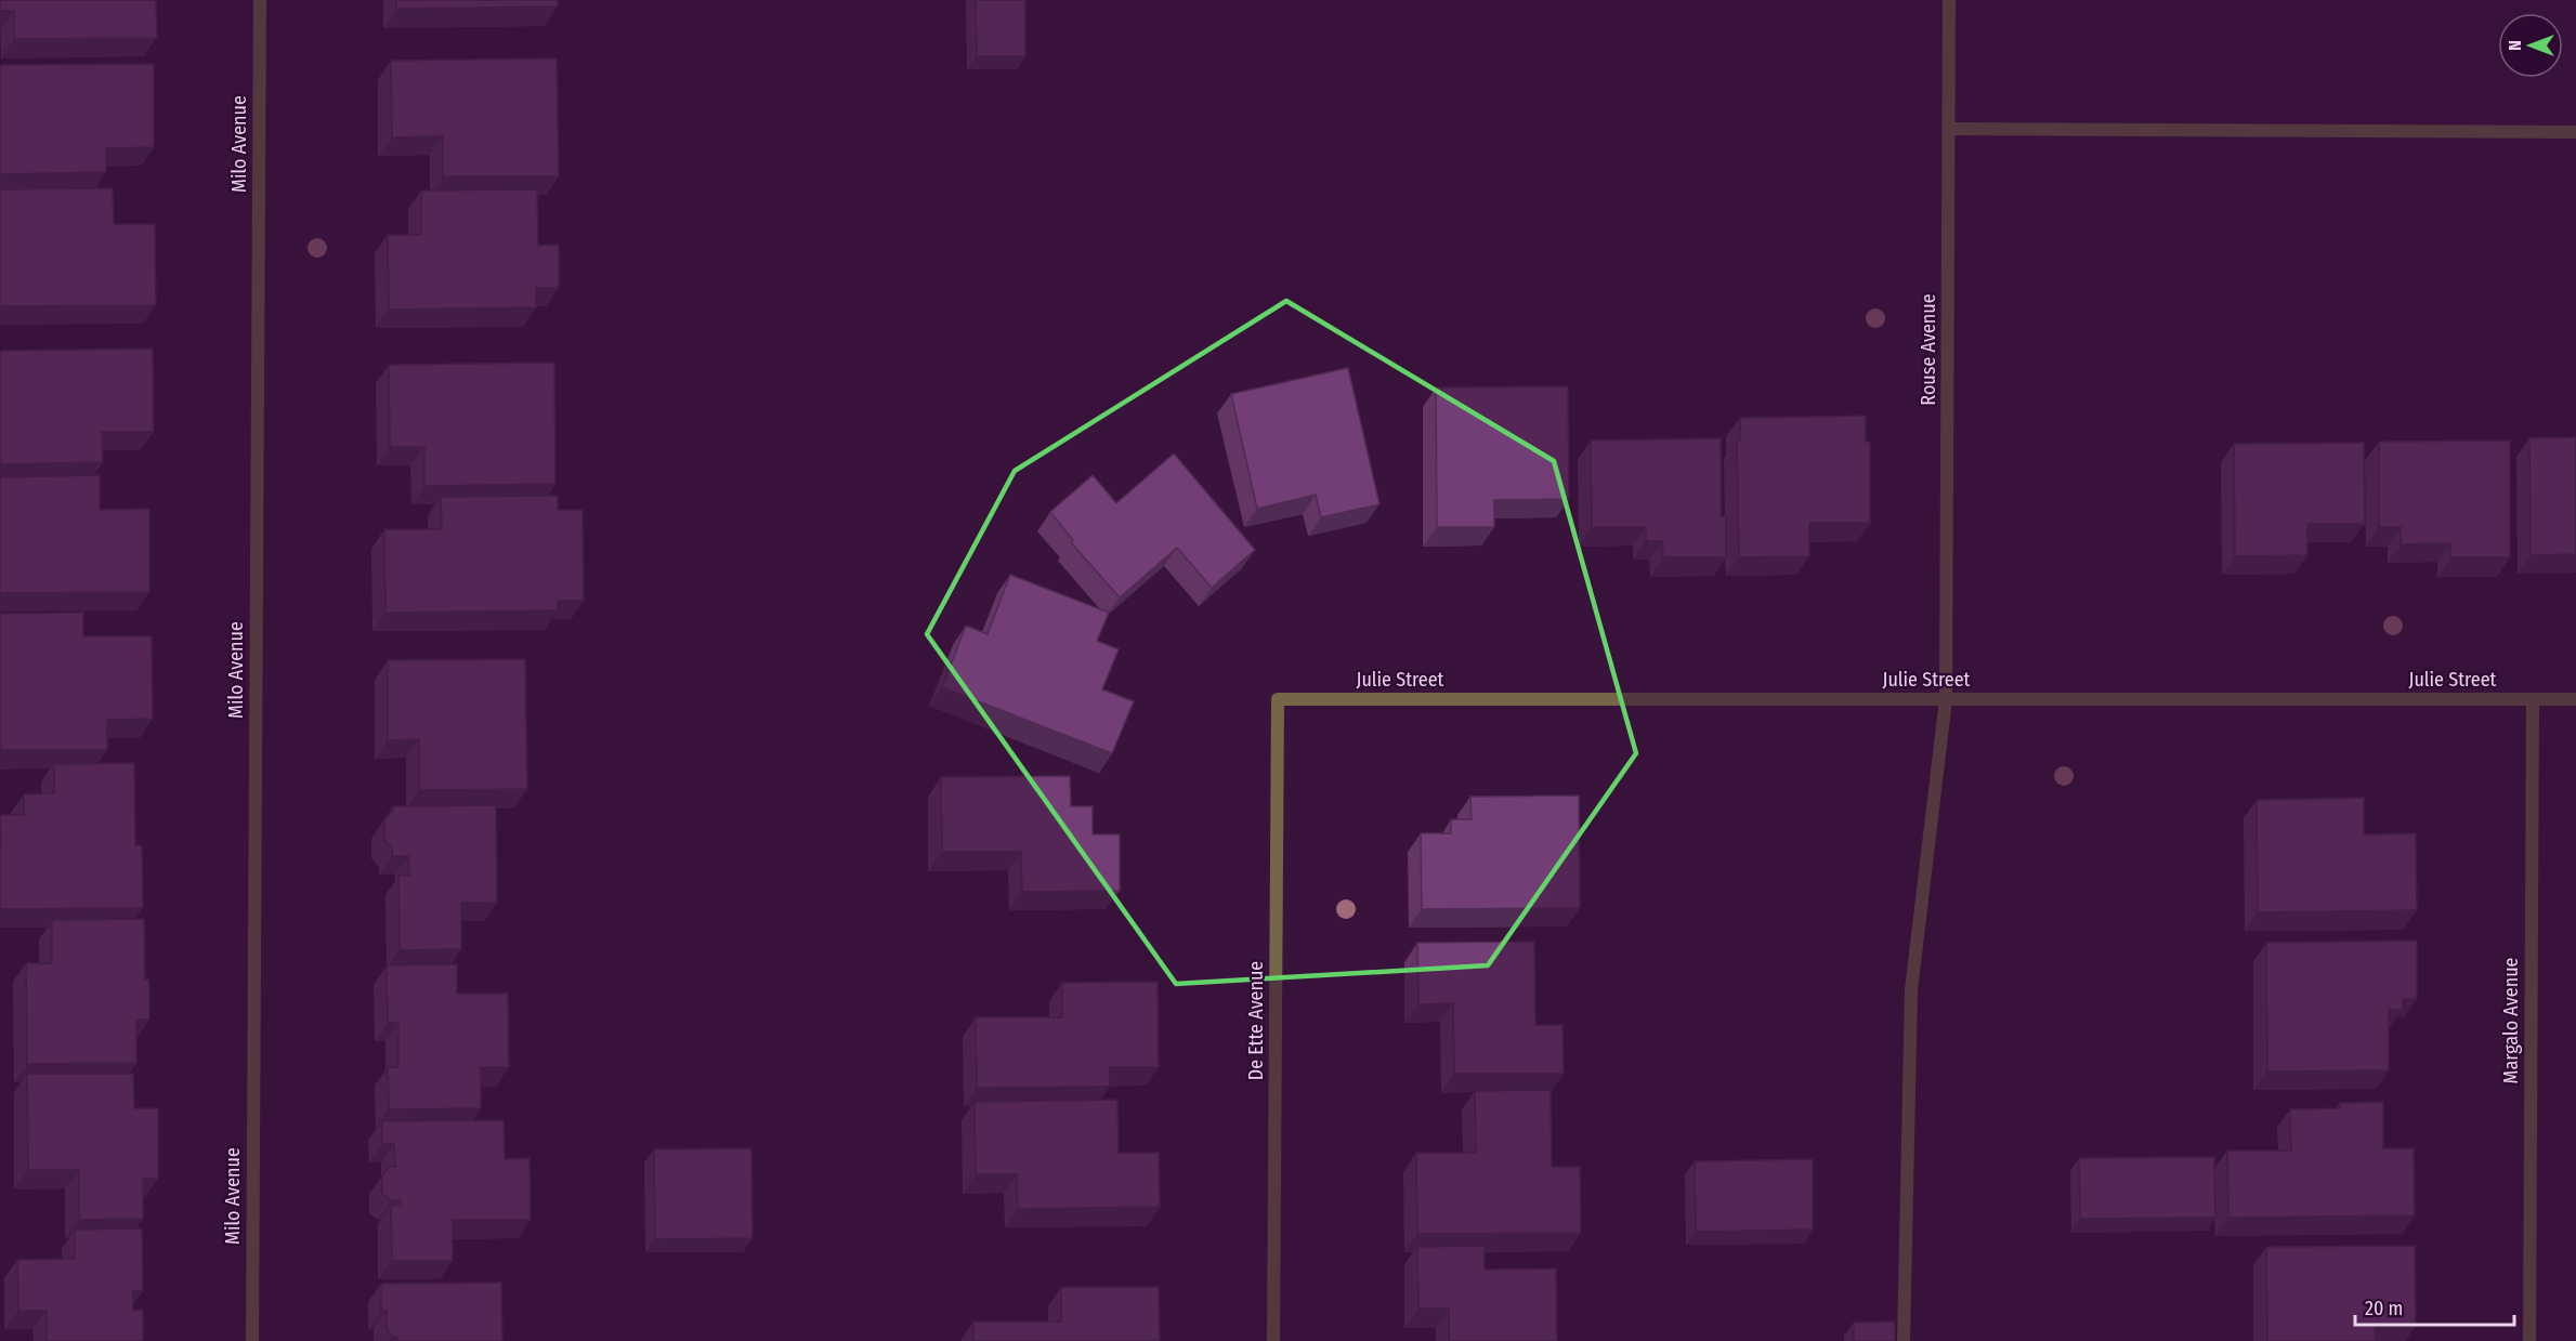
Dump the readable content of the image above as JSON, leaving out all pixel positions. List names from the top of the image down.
{
  "streets": {
    "street": [
      "Milo Avenue",
      "Rouse Avenue",
      "Julie Street",
      "De Ette Avenue",
      "Margalo Avenue"
    ]
  },
  "crossings": [
    ["Rouse Avenue", "Julie Street"],
    ["Julie Street", "De Ette Avenue"],
    ["Julie Street", "Margalo Avenue"]
  ],
  "scale_bar": "20 m",
  "north": "left"
}
